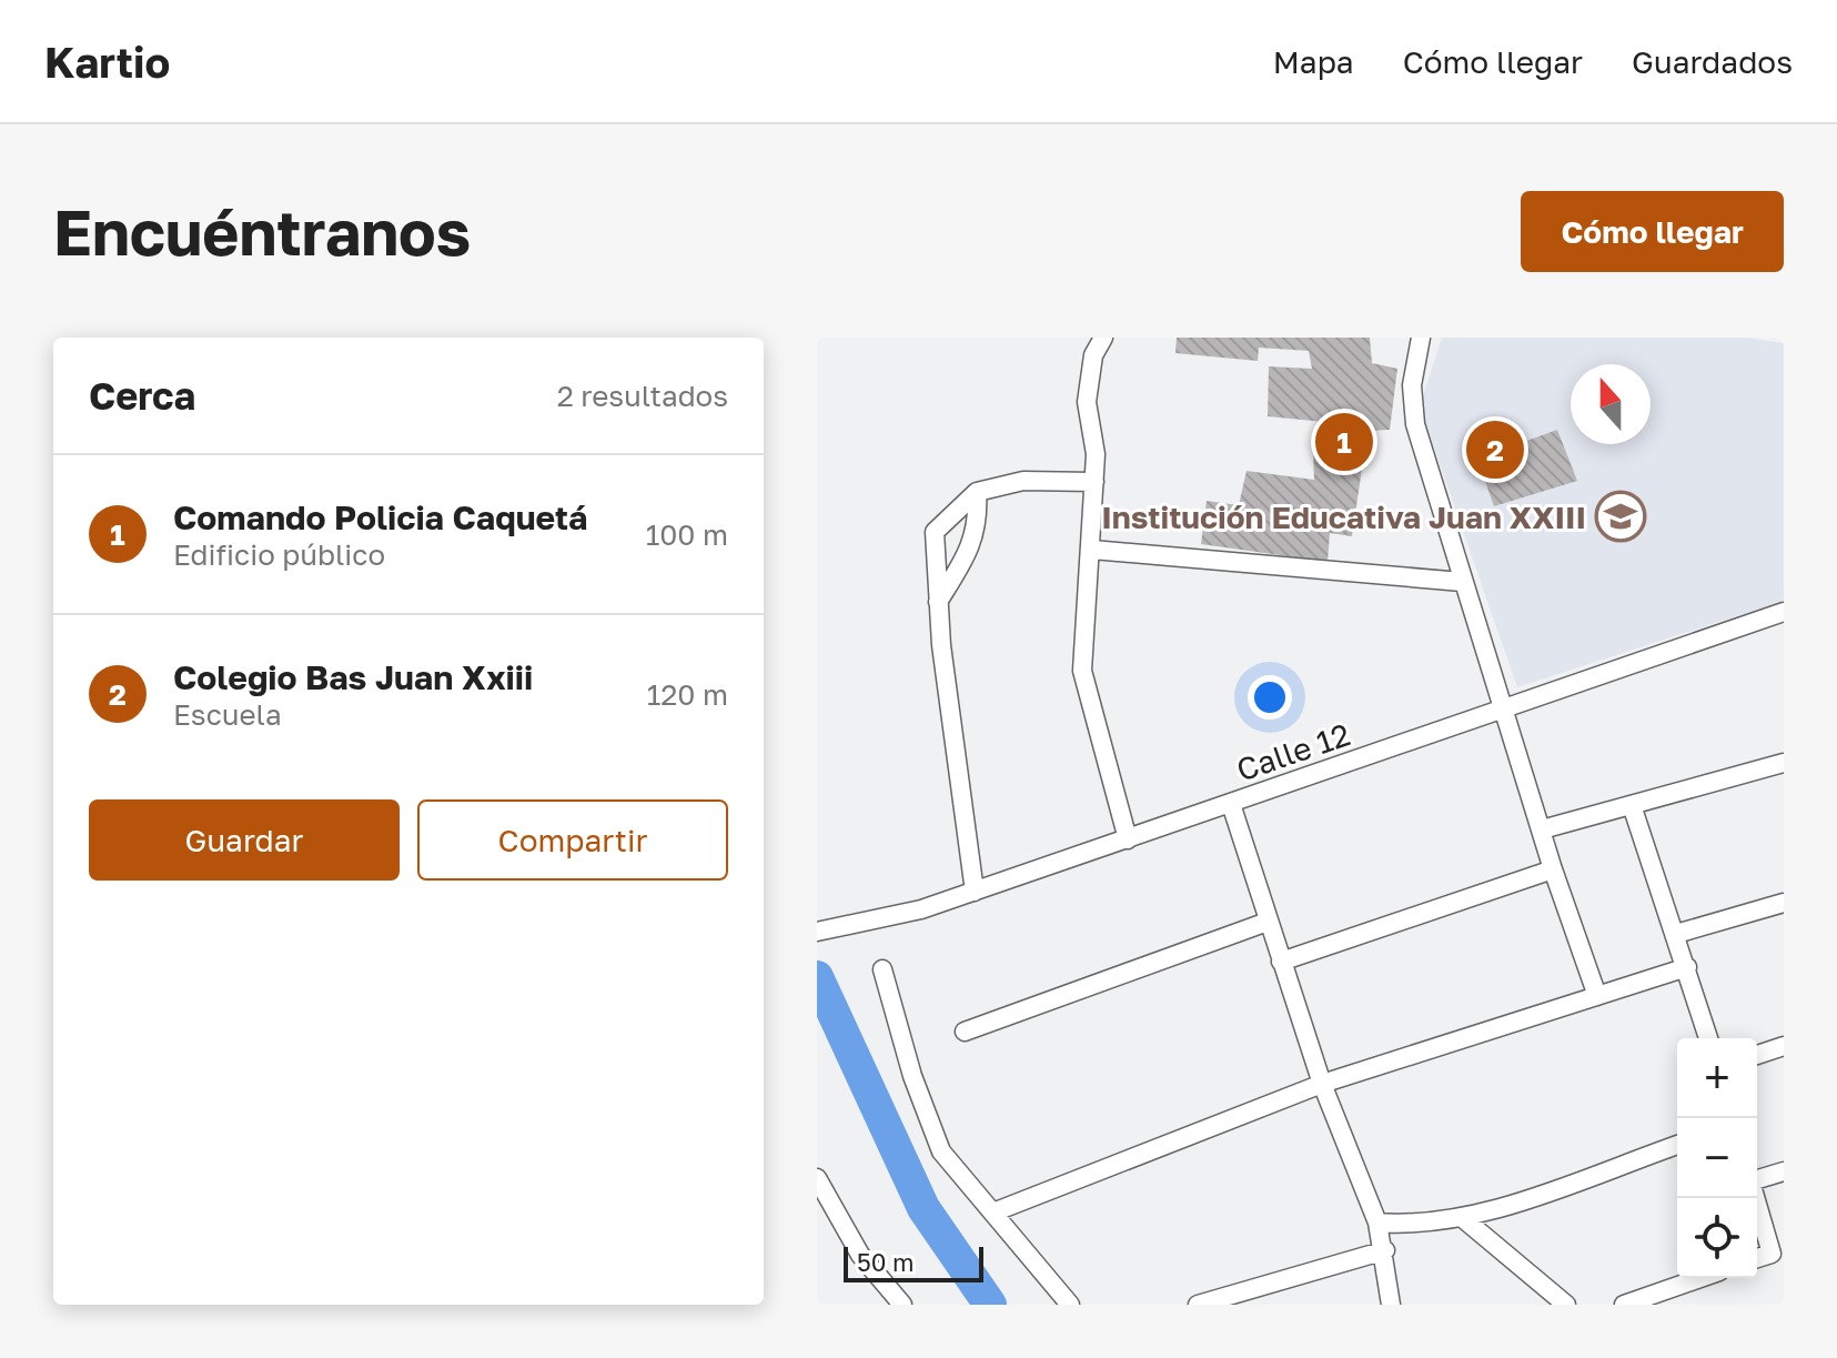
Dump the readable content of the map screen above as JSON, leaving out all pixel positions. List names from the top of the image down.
{
  "streets": {
    "street": ["Calle 12"]
  },
  "places": {
    "school or university": ["Institución Educativa Juan XXIII"]
  },
  "scale_bar": "50 m",
  "north": "top",
  "page": {
    "header": "Kartio",
    "nav": ["Mapa", "Cómo llegar", "Guardados"],
    "buttons": [
      "Cómo llegar",
      ["Guardar", "Compartir"]
    ],
    "title": "Encuéntranos",
    "heading": ["Cerca", "2 resultados"],
    "pins": ["1", "2"],
    "list": [
      {
        "mark": "1",
        "name": "Comando Policia Caquetá",
        "note": "Edificio público",
        "value": "100 m"
      },
      {
        "mark": "2",
        "name": "Colegio Bas Juan Xxiii",
        "note": "Escuela",
        "value": "120 m"
      }
    ],
    "map_buttons": ["+", "−"],
    "scale": "50 m"
  }
}
